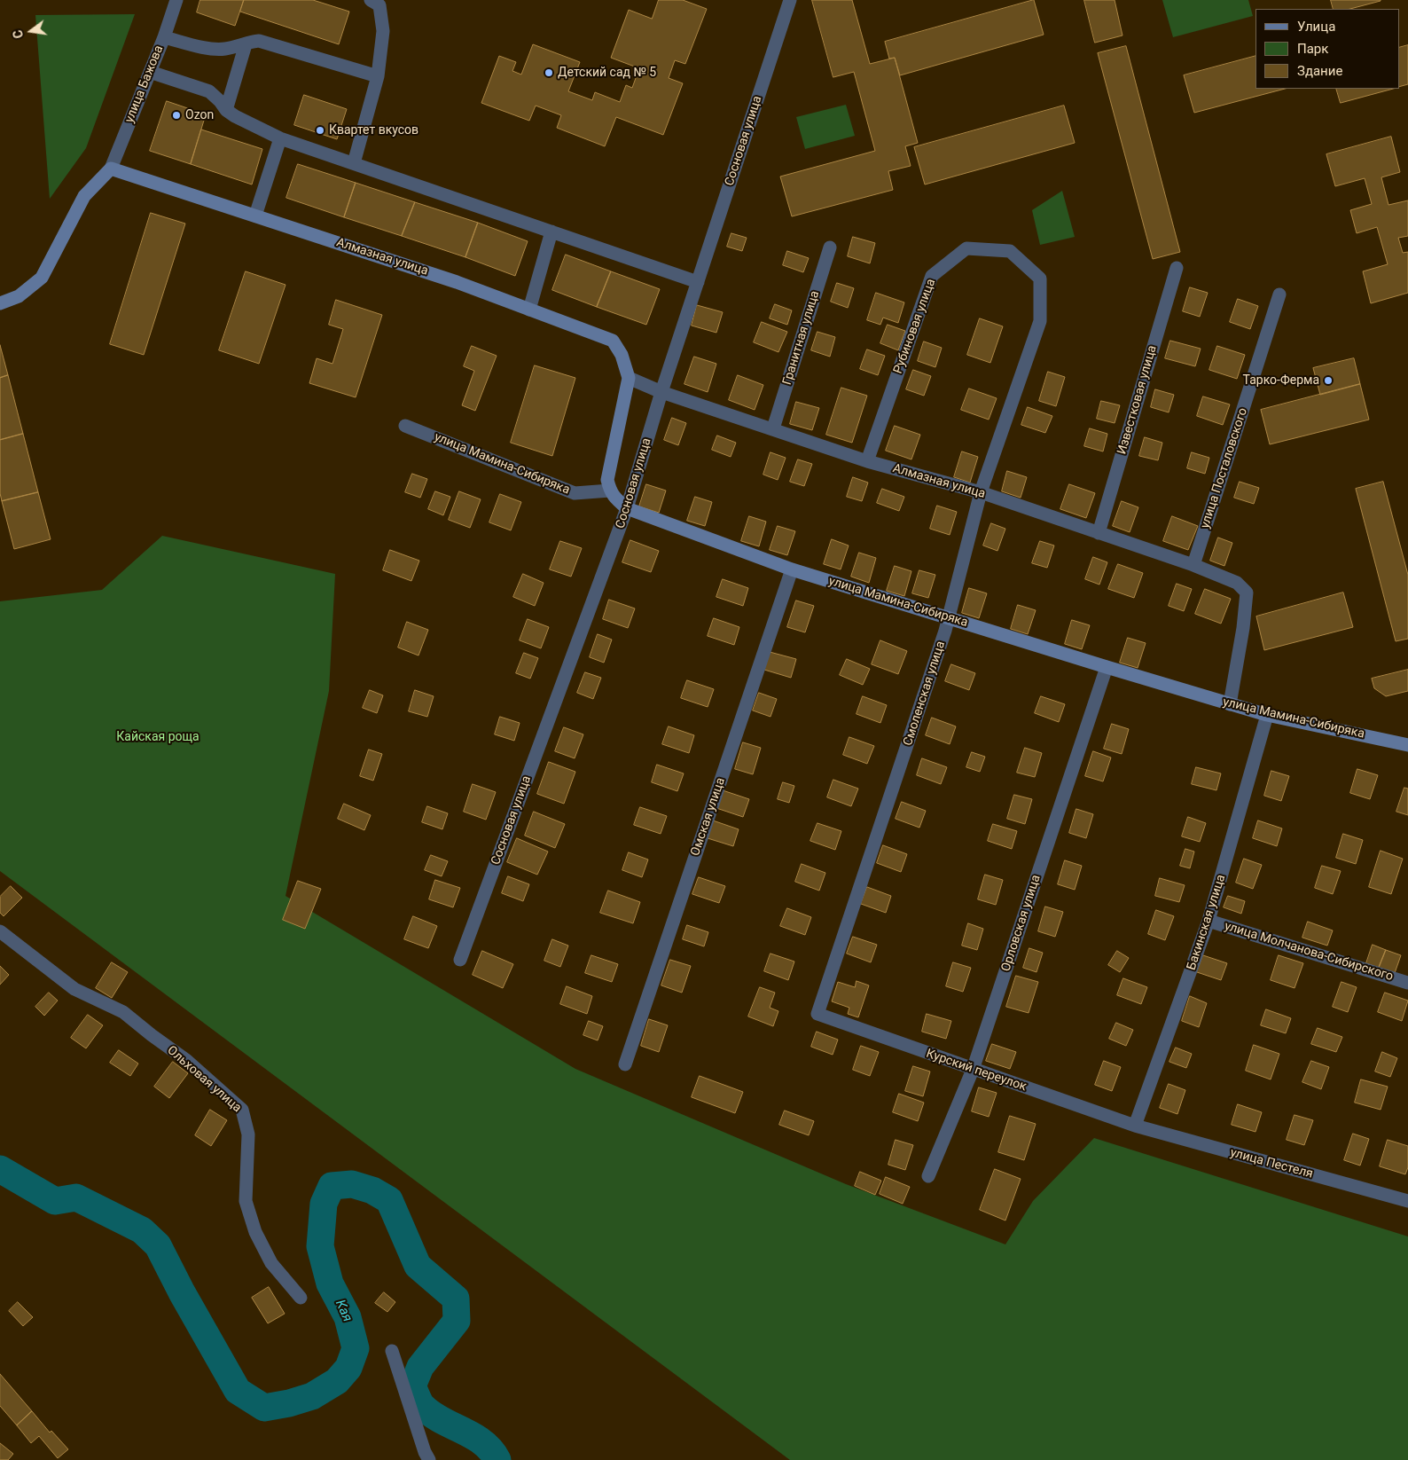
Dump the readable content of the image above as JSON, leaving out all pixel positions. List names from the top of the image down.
{
  "streets": {
    "street": [
      "улица Бажова",
      "Сосновая улица",
      "Алмазная улица",
      "Рубиновая улица",
      "Гранитная улица",
      "Известковая улица",
      "улица Мамина-Сибиряка",
      "улица Посталовского",
      "Смоленская улица",
      "Омская улица",
      "Бакинская улица",
      "Орловская улица",
      "улица Молчанова-Сибирского",
      "Курский переулок",
      "Ольховая улица",
      "улица Пестеля"
    ]
  },
  "crossings": [
    ["улица Бажова", "Алмазная улица"],
    ["Сосновая улица", "Алмазная улица"],
    ["Сосновая улица", "улица Мамина-Сибиряка"],
    ["Алмазная улица", "Рубиновая улица"],
    ["Алмазная улица", "Гранитная улица"],
    ["Алмазная улица", "Известковая улица"],
    ["Алмазная улица", "улица Мамина-Сибиряка"],
    ["Алмазная улица", "улица Посталовского"],
    ["Алмазная улица", "Смоленская улица"],
    ["Рубиновая улица", "Смоленская улица"],
    ["улица Мамина-Сибиряка", "Смоленская улица"],
    ["улица Мамина-Сибиряка", "Омская улица"],
    ["улица Мамина-Сибиряка", "Бакинская улица"],
    ["улица Мамина-Сибиряка", "Орловская улица"],
    ["Смоленская улица", "Курский переулок"],
    ["Бакинская улица", "улица Молчанова-Сибирского"],
    ["Бакинская улица", "Курский переулок"],
    ["Бакинская улица", "улица Пестеля"],
    ["Орловская улица", "Курский переулок"],
    ["Курский переулок", "улица Пестеля"]
  ],
  "water": ["Кая"],
  "parks": ["Кайская роща"],
  "places": [
    "Детский сад № 5",
    "Ozon",
    "Квартет вкусов",
    "Тарко-Ферма"
  ],
  "legend": ["Улица", "Парк", "Здание"],
  "north": "left"
}
